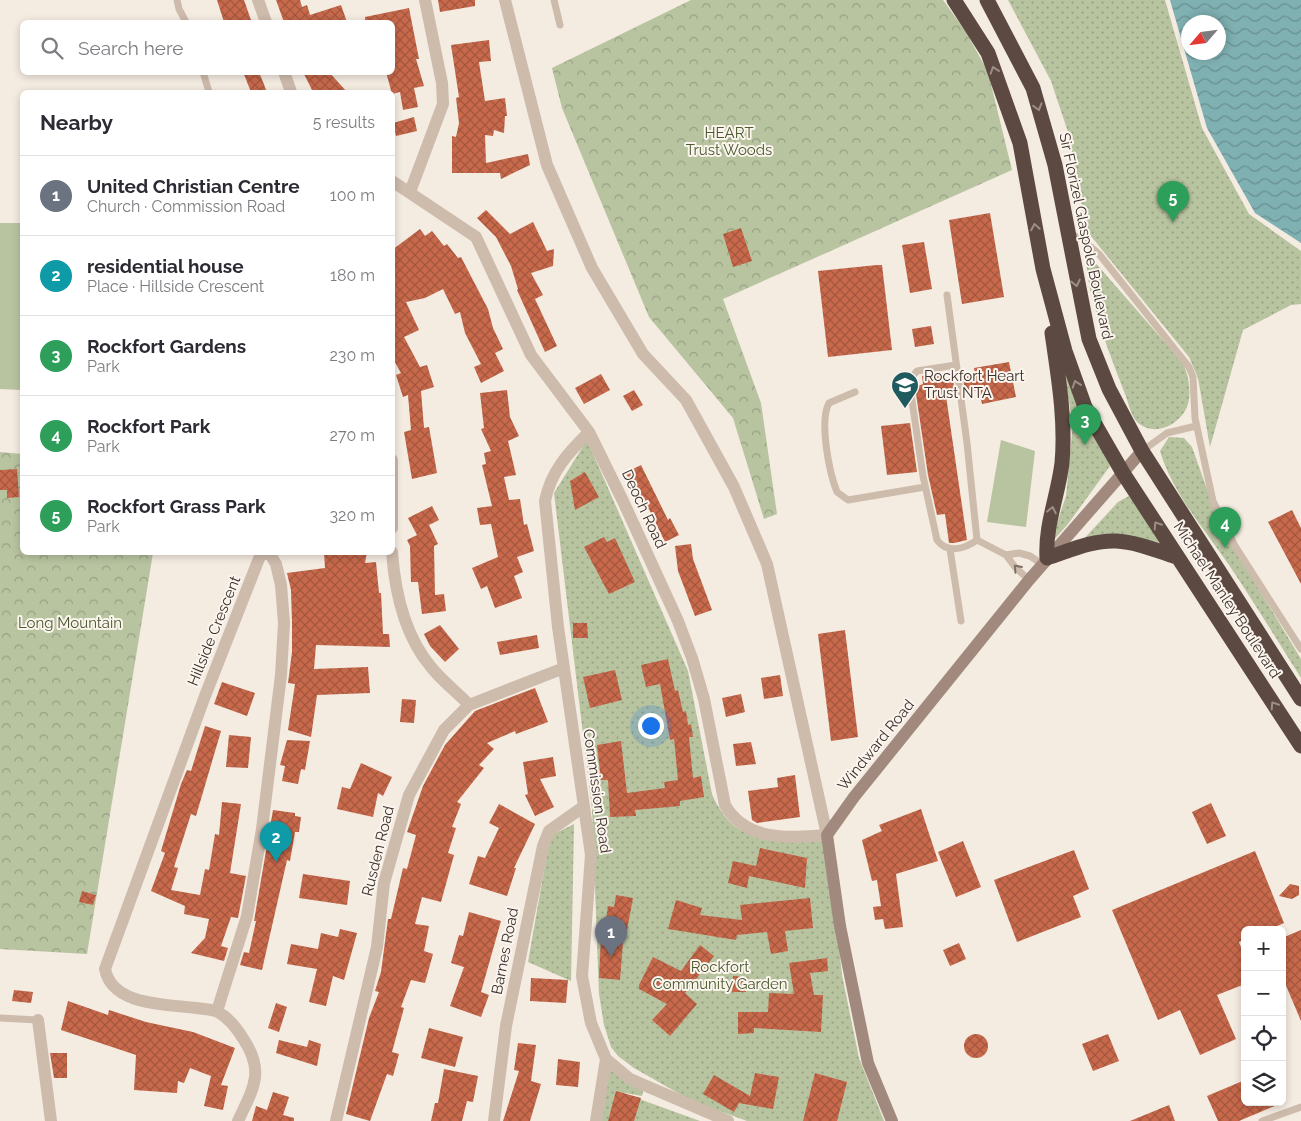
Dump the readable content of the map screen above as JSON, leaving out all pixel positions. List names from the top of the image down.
{
  "streets": {
    "highway": ["Sir Florizel Glaspole Boulevard", "Michael Manley Boulevard"],
    "main road": ["Windward Road"],
    "street": [
      "Deoch Road",
      "Hillside Crescent",
      "Commission Road",
      "Rusden Road",
      "Barnes Road"
    ]
  },
  "crossings": [
    ["Sir Florizel Glaspole Boulevard", "Michael Manley Boulevard"],
    ["Sir Florizel Glaspole Boulevard", "Windward Road"],
    ["Deoch Road", "Windward Road"],
    ["Deoch Road", "Commission Road"],
    ["Michael Manley Boulevard", "Windward Road"],
    ["Commission Road", "Rusden Road"],
    ["Commission Road", "Barnes Road"]
  ],
  "parks": ["HEART Trust Woods", "Long Mountain", "Rockfort Community Garden"],
  "places": {
    "school or university": ["Rockfort Heart Trust NTA"]
  },
  "north": "bottom left",
  "page": {
    "search": "Search here",
    "heading": ["Nearby", "5 results"],
    "list": [
      {
        "mark": "1",
        "name": "United Christian Centre",
        "note": "Church · Commission Road",
        "value": "100 m"
      },
      {
        "mark": "2",
        "name": "residential house",
        "note": "Place · Hillside Crescent",
        "value": "180 m"
      },
      {
        "mark": "3",
        "name": "Rockfort Gardens",
        "note": "Park",
        "value": "230 m"
      },
      {
        "mark": "4",
        "name": "Rockfort Park",
        "note": "Park",
        "value": "270 m"
      },
      {
        "mark": "5",
        "name": "Rockfort Grass Park",
        "note": "Park",
        "value": "320 m"
      }
    ],
    "pins": [
      "5",
      "3",
      "4",
      "2",
      "1"
    ],
    "map_buttons": ["+", "−"]
  }
}
